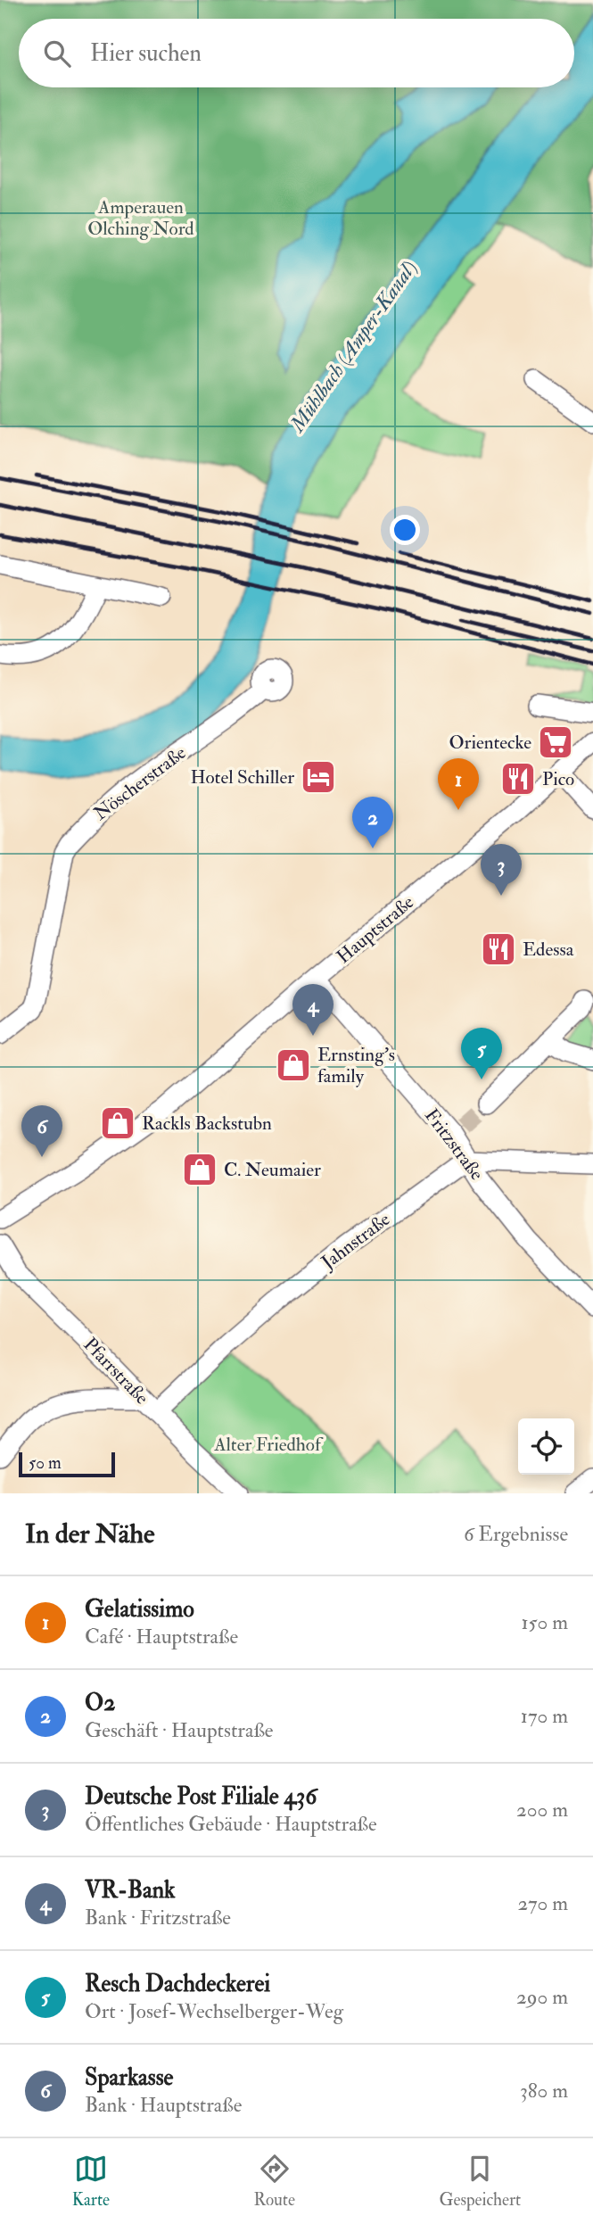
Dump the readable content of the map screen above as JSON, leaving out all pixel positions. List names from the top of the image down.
{
  "streets": {
    "street": [
      "Nöscherstraße",
      "Hauptstraße",
      "Fritzstraße",
      "Jahnstraße",
      "Pfarrstraße"
    ]
  },
  "crossings": [
    ["Hauptstraße", "Fritzstraße"],
    ["Fritzstraße", "Jahnstraße"],
    ["Jahnstraße", "Pfarrstraße"]
  ],
  "water": ["Mühlbach (Amper-Kanal)"],
  "parks": ["Amperauen Olching Nord", "Alter Friedhof"],
  "places": {
    "supermarket": ["Orientecke"],
    "hotel": ["Hotel Schiller"],
    "restaurant": ["Pico", "Edessa"],
    "shop": ["Ernsting's family", "Rackls Backstubn", "C. Neumaier"]
  },
  "scale_bar": "50 m",
  "page": {
    "search": "Hier suchen",
    "pins": [
      "1",
      "2",
      "3",
      "4",
      "5",
      "6"
    ],
    "scale": "50 m",
    "heading": ["In der Nähe", "6 Ergebnisse"],
    "list": [
      {
        "mark": "1",
        "name": "Gelatissimo",
        "note": "Café · Hauptstraße",
        "value": "150 m"
      },
      {
        "mark": "2",
        "name": "O2",
        "note": "Geschäft · Hauptstraße",
        "value": "170 m"
      },
      {
        "mark": "3",
        "name": "Deutsche Post Filiale 436",
        "note": "Öffentliches Gebäude · Hauptstraße",
        "value": "200 m"
      },
      {
        "mark": "4",
        "name": "VR-Bank",
        "note": "Bank · Fritzstraße",
        "value": "270 m"
      },
      {
        "mark": "5",
        "name": "Resch Dachdeckerei",
        "note": "Ort · Josef-Wechselberger-Weg",
        "value": "290 m"
      },
      {
        "mark": "6",
        "name": "Sparkasse",
        "note": "Bank · Hauptstraße",
        "value": "380 m"
      }
    ],
    "nav": ["Karte", "Route", "Gespeichert"]
  }
}
